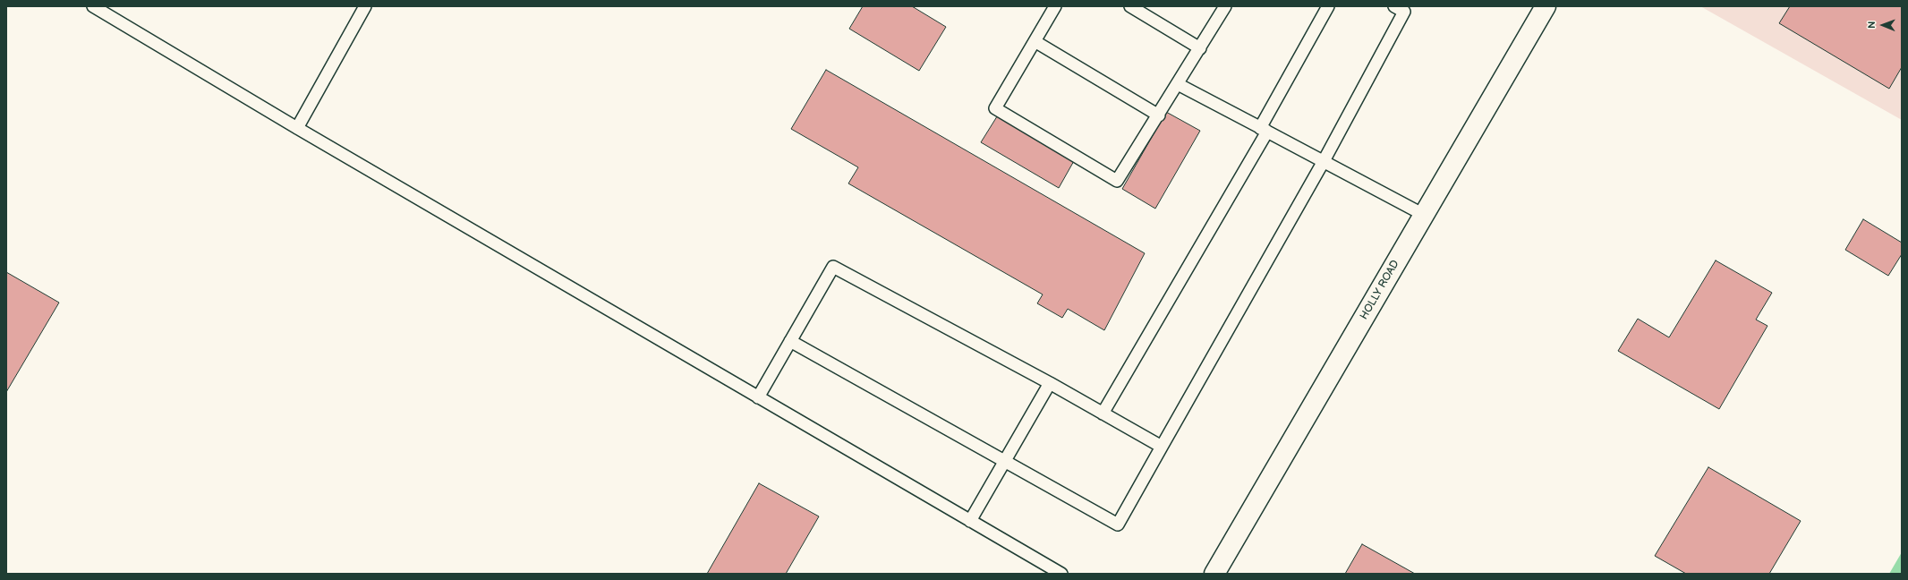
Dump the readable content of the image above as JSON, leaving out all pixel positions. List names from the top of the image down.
{
  "streets": {
    "main road": ["HOLLY ROAD"]
  },
  "north": "left"
}
